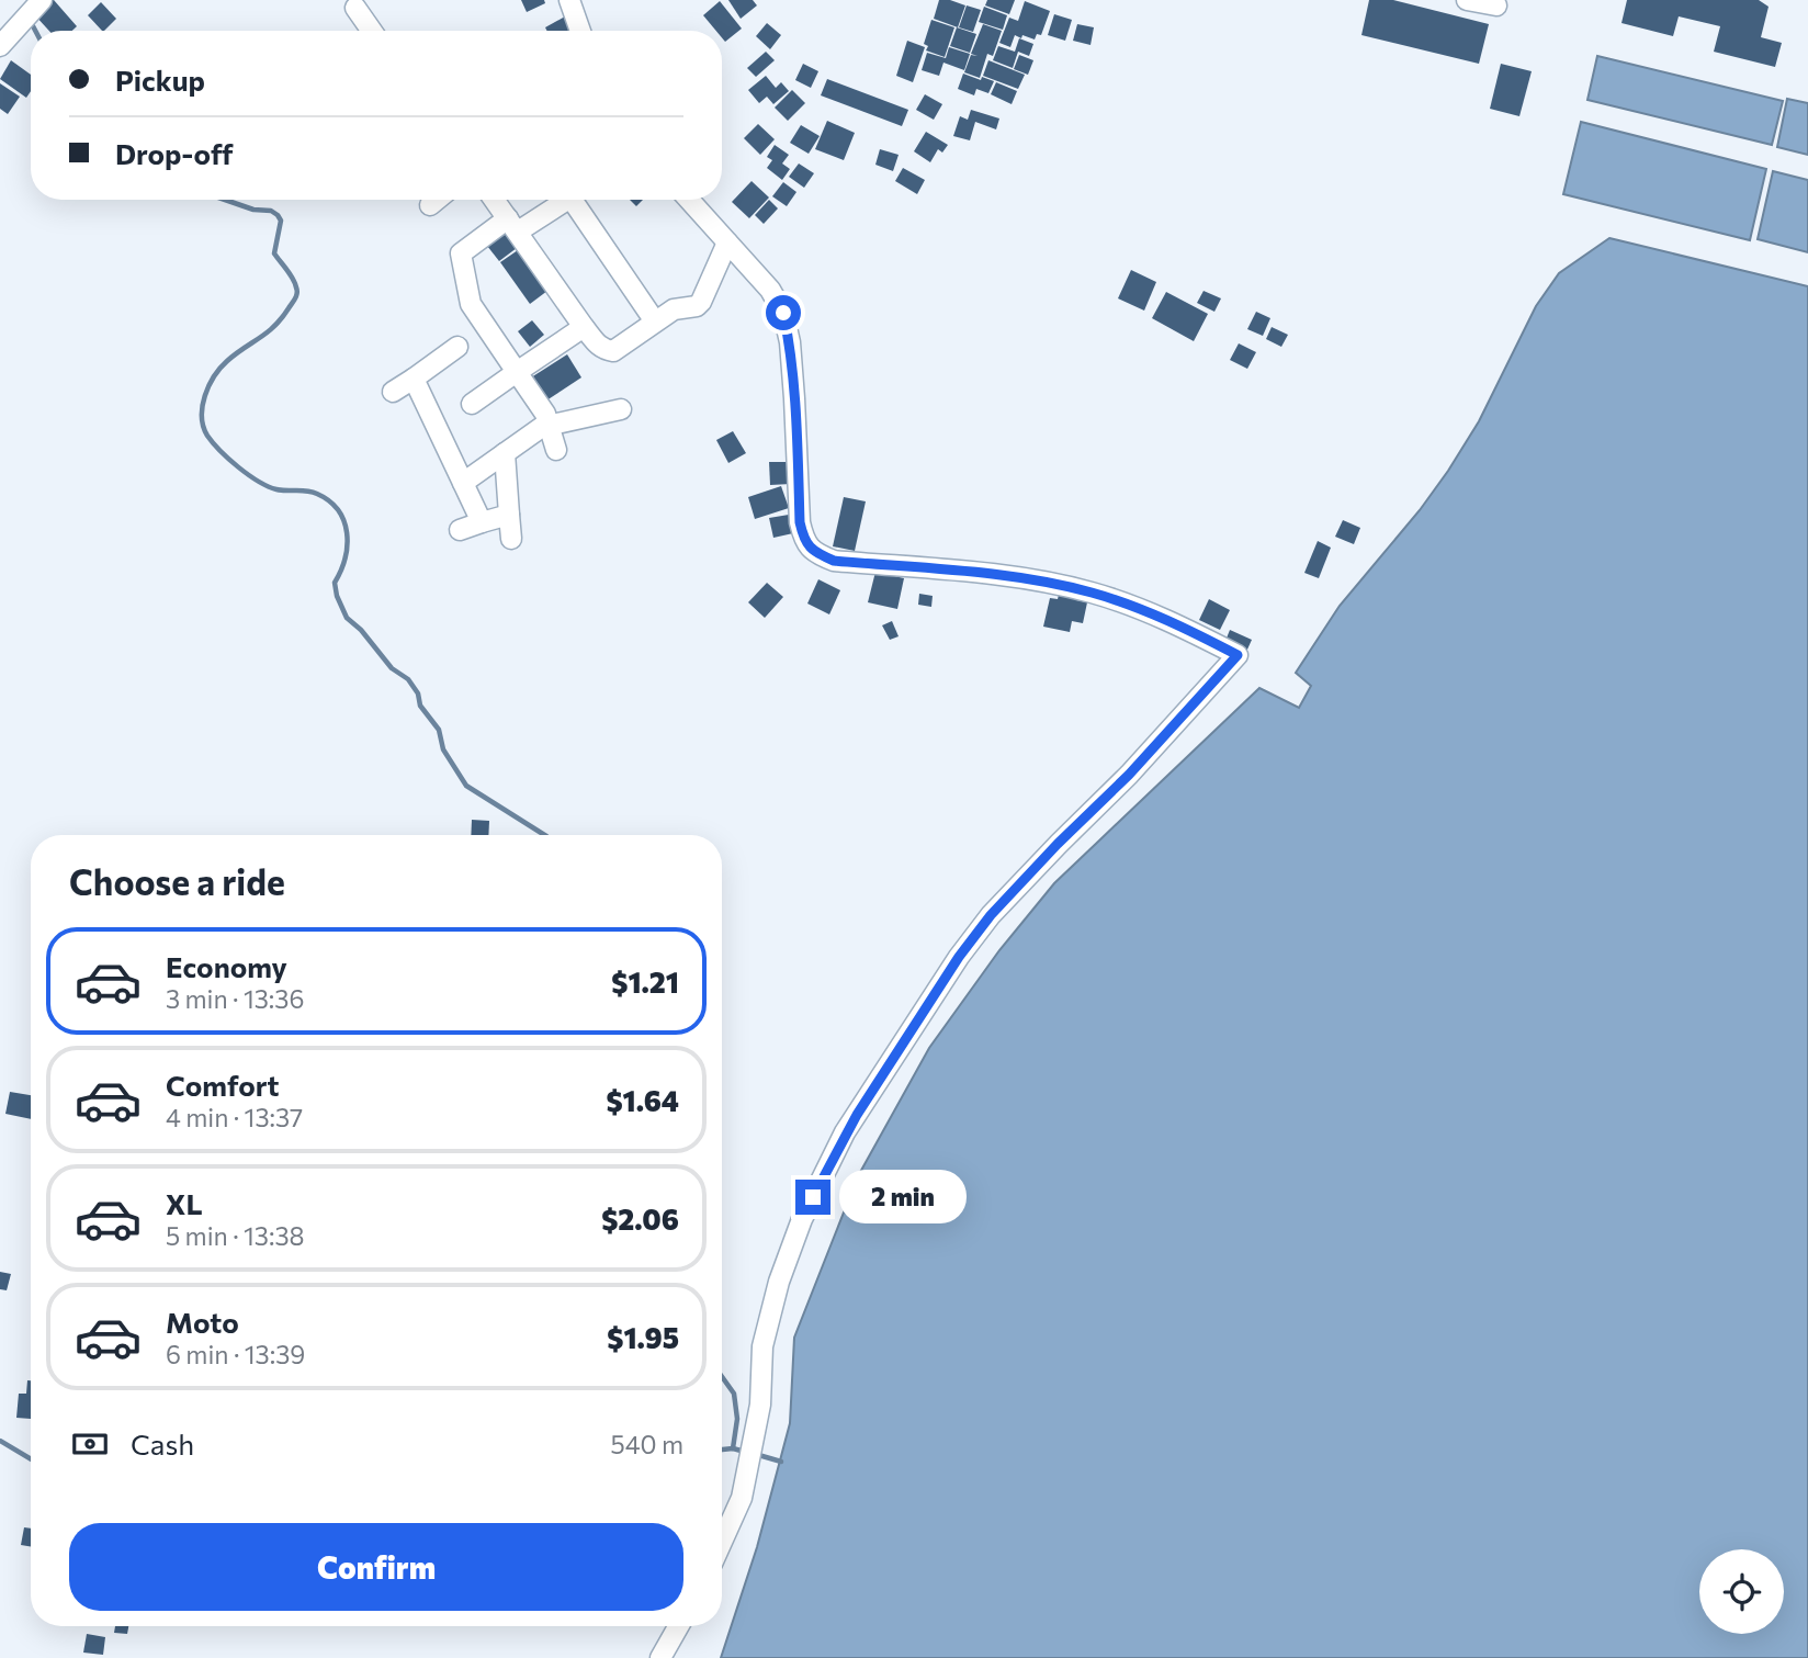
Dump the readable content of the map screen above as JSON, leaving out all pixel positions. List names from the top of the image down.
{
  "page": {
    "banner": ["Pickup", "Drop-off"],
    "heading": "Choose a ride",
    "list": [
      {
        "name": "Economy",
        "note": "3 min · 13:36",
        "value": "$1.21"
      },
      {
        "name": "Comfort",
        "note": "4 min · 13:37",
        "value": "$1.64"
      },
      {
        "name": "XL",
        "note": "5 min · 13:38",
        "value": "$2.06"
      },
      {
        "name": "Moto",
        "note": "6 min · 13:39",
        "value": "$1.95"
      }
    ],
    "bubble": "2 min",
    "pay": ["Cash", "540 m"],
    "buttons": "Confirm"
  }
}
